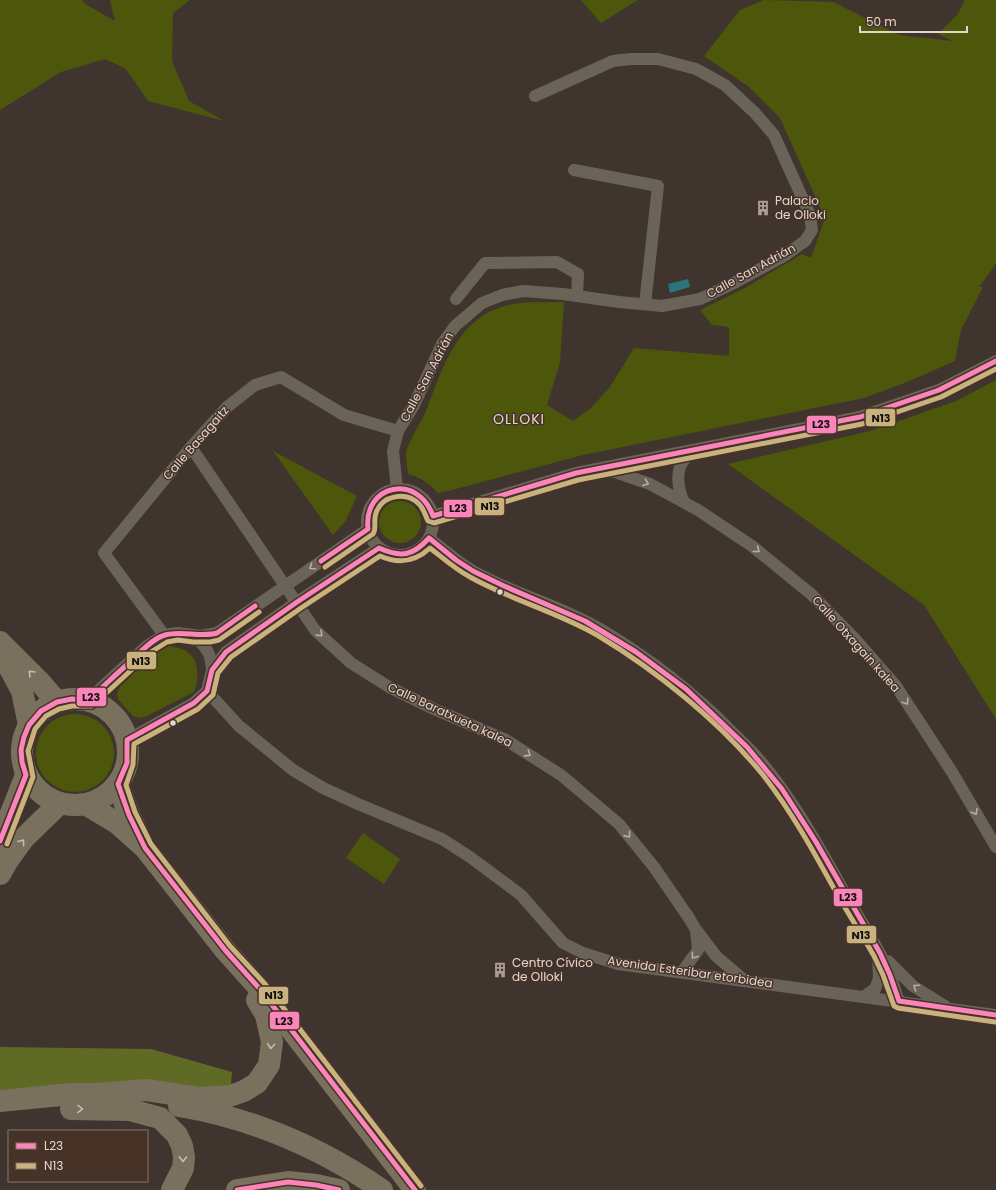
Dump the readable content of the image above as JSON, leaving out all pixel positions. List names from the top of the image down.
{
  "streets": {
    "street": [
      "Calle San Adrián",
      "Calle Basagaitz",
      "Calle Otxagain kalea",
      "Calle Baratxueta kalea",
      "Avenida Esteribar etorbidea"
    ]
  },
  "crossings": [
    ["Calle San Adrián", "Calle Basagaitz"],
    ["Calle Basagaitz", "Calle Baratxueta kalea"],
    ["Calle Baratxueta kalea", "Avenida Esteribar etorbidea"]
  ],
  "one_way": ["Calle Otxagain kalea", "Calle Baratxueta kalea"],
  "districts": ["OLLOKI"],
  "places": {
    "building": ["Palacio de Olloki", "Centro Cívico de Olloki"]
  },
  "lines": ["transit line L23", "transit line N13"],
  "legend": ["L23", "N13"],
  "scale_bar": "50 m"
}
